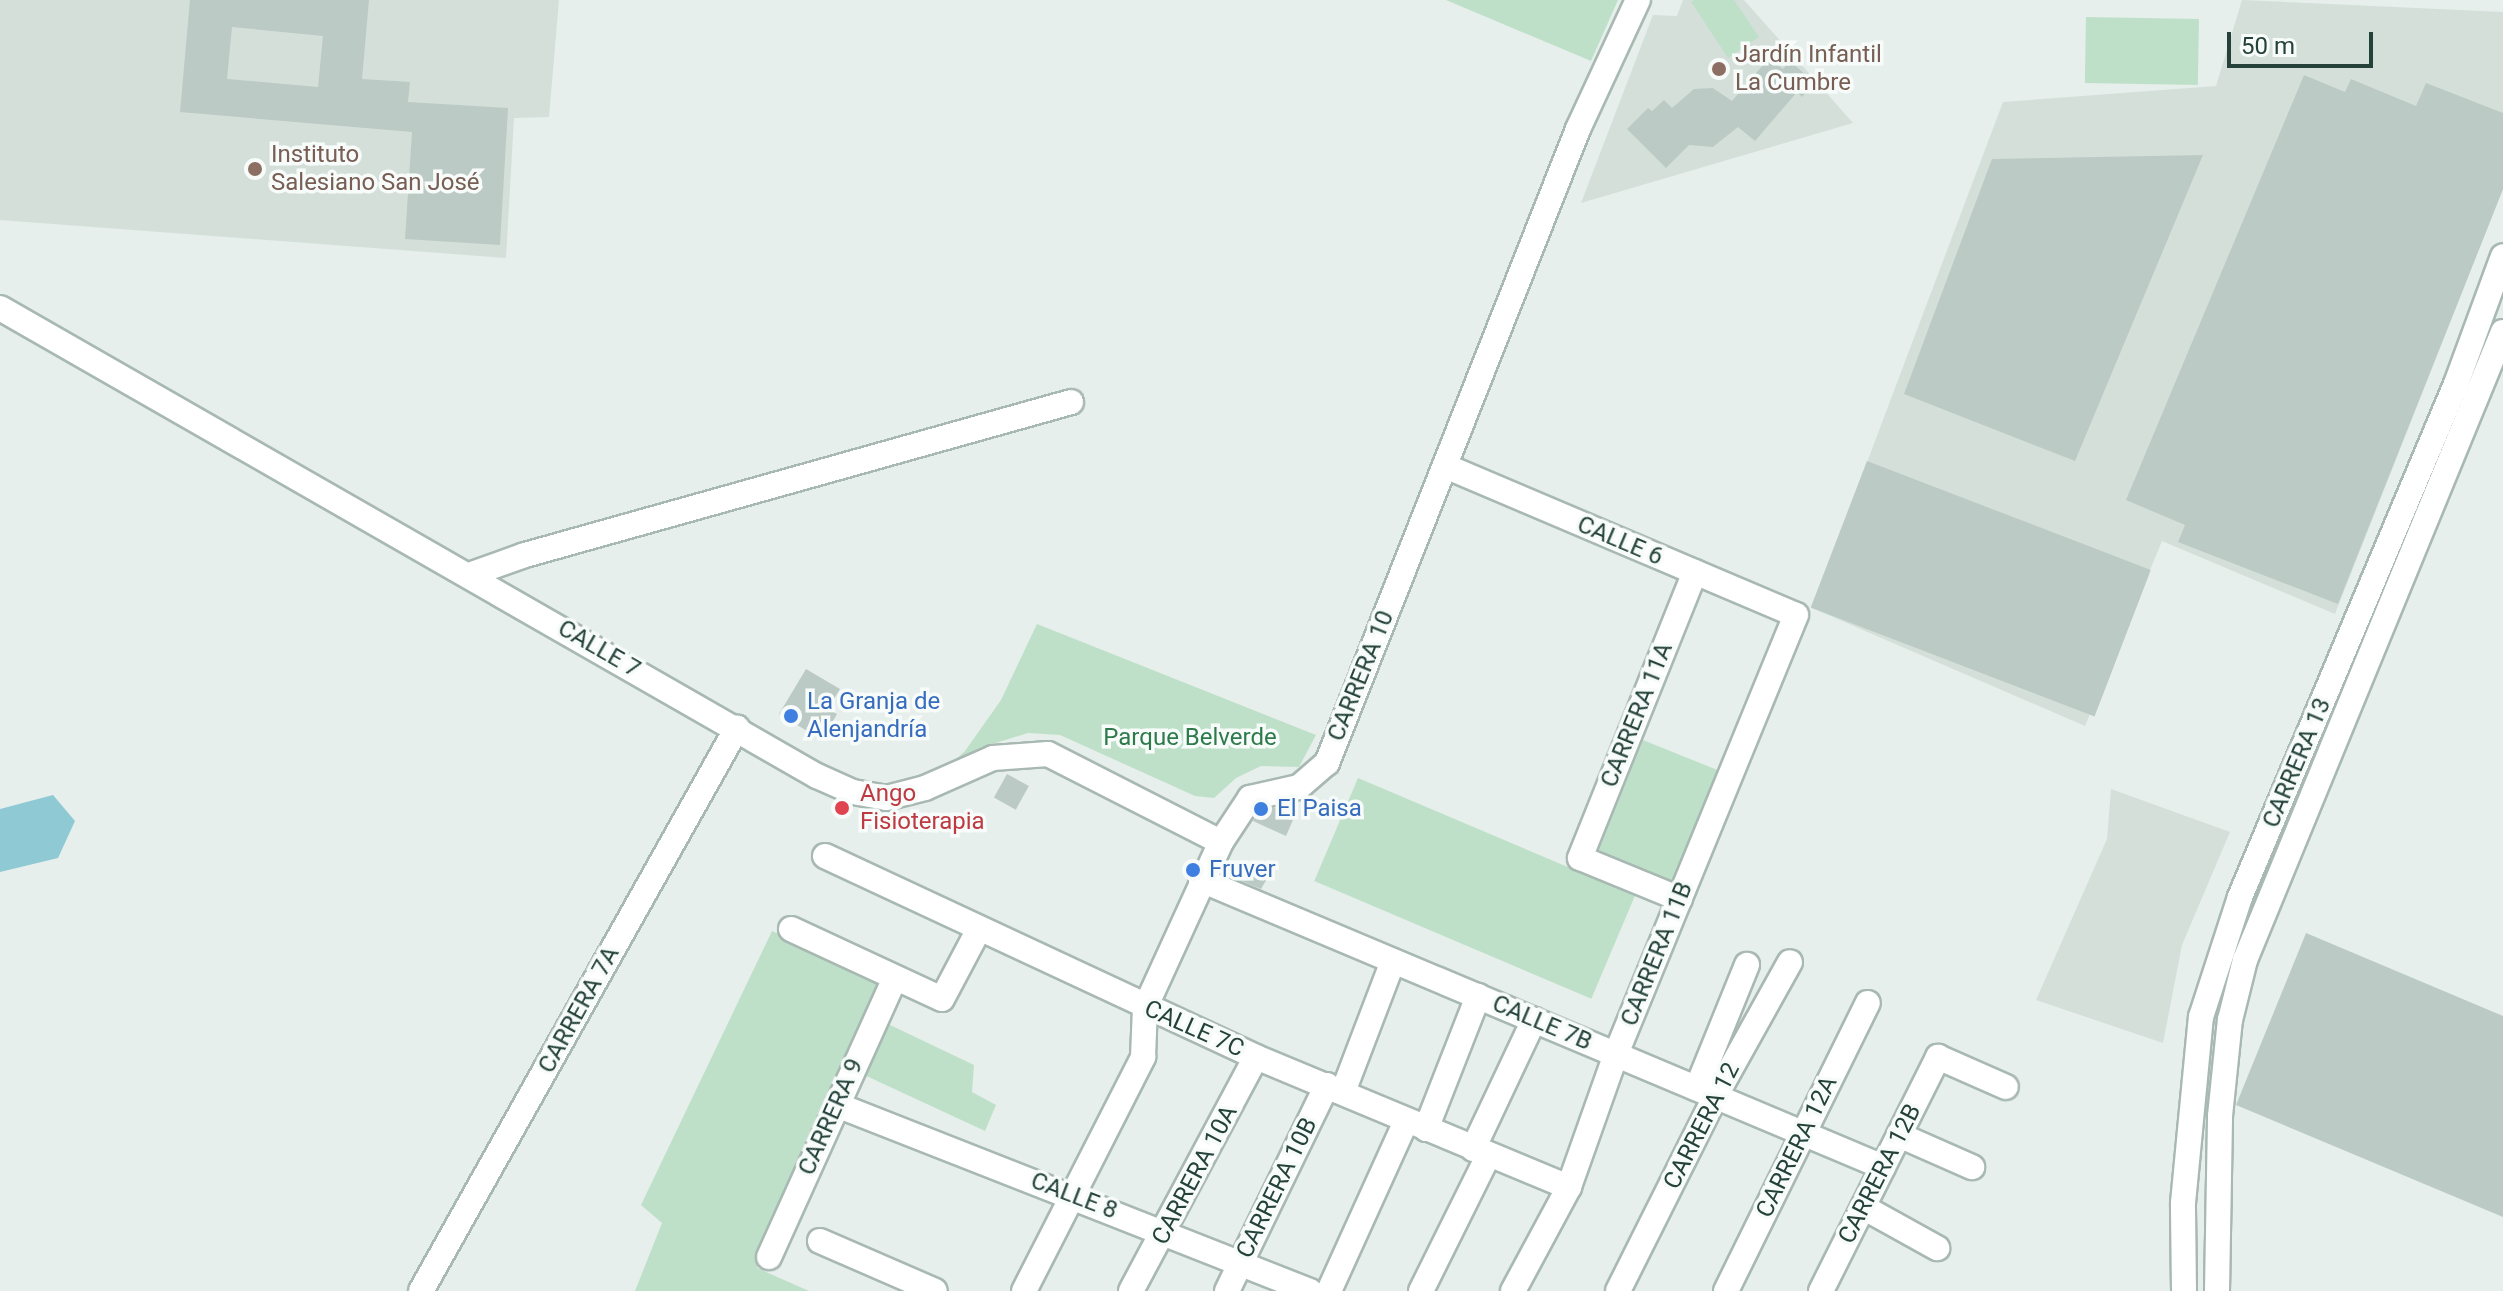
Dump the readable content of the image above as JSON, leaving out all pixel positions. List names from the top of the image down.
{
  "streets": {
    "street": [
      "CALLE 6",
      "CALLE 7",
      "CARRERA 10",
      "CARRERA 11A",
      "CARRERA 13",
      "CARRERA 11B",
      "CARRERA 7A",
      "CALLE 7B",
      "CALLE 7C",
      "CARRERA 9",
      "CARRERA 12",
      "CARRERA 12A",
      "CARRERA 12B",
      "CARRERA 10A",
      "CARRERA 10B",
      "CALLE 8"
    ]
  },
  "crossings": [
    ["CALLE 6", "CARRERA 10"],
    ["CALLE 6", "CARRERA 11A"],
    ["CALLE 6", "CARRERA 11B"],
    ["CALLE 7", "CARRERA 10"],
    ["CALLE 7", "CARRERA 7A"],
    ["CARRERA 10", "CALLE 7B"],
    ["CARRERA 10", "CALLE 7C"],
    ["CARRERA 10", "CALLE 8"],
    ["CARRERA 11A", "CARRERA 11B"],
    ["CARRERA 11B", "CALLE 7B"],
    ["CARRERA 11B", "CALLE 7C"],
    ["CALLE 7B", "CARRERA 12"],
    ["CALLE 7B", "CARRERA 12A"],
    ["CALLE 7B", "CARRERA 12B"],
    ["CALLE 7B", "CARRERA 10B"],
    ["CALLE 7C", "CARRERA 10A"],
    ["CALLE 7C", "CARRERA 10B"],
    ["CARRERA 9", "CALLE 8"],
    ["CARRERA 10A", "CALLE 8"],
    ["CARRERA 10B", "CALLE 8"]
  ],
  "parks": ["Parque Belverde"],
  "places": [
    "Jardín Infantil La Cumbre",
    "Instituto Salesiano San José",
    "La Granja de Alenjandría",
    "Ango Fisioterapia",
    "El Paisa",
    "Fruver"
  ],
  "scale_bar": "50 m"
}
